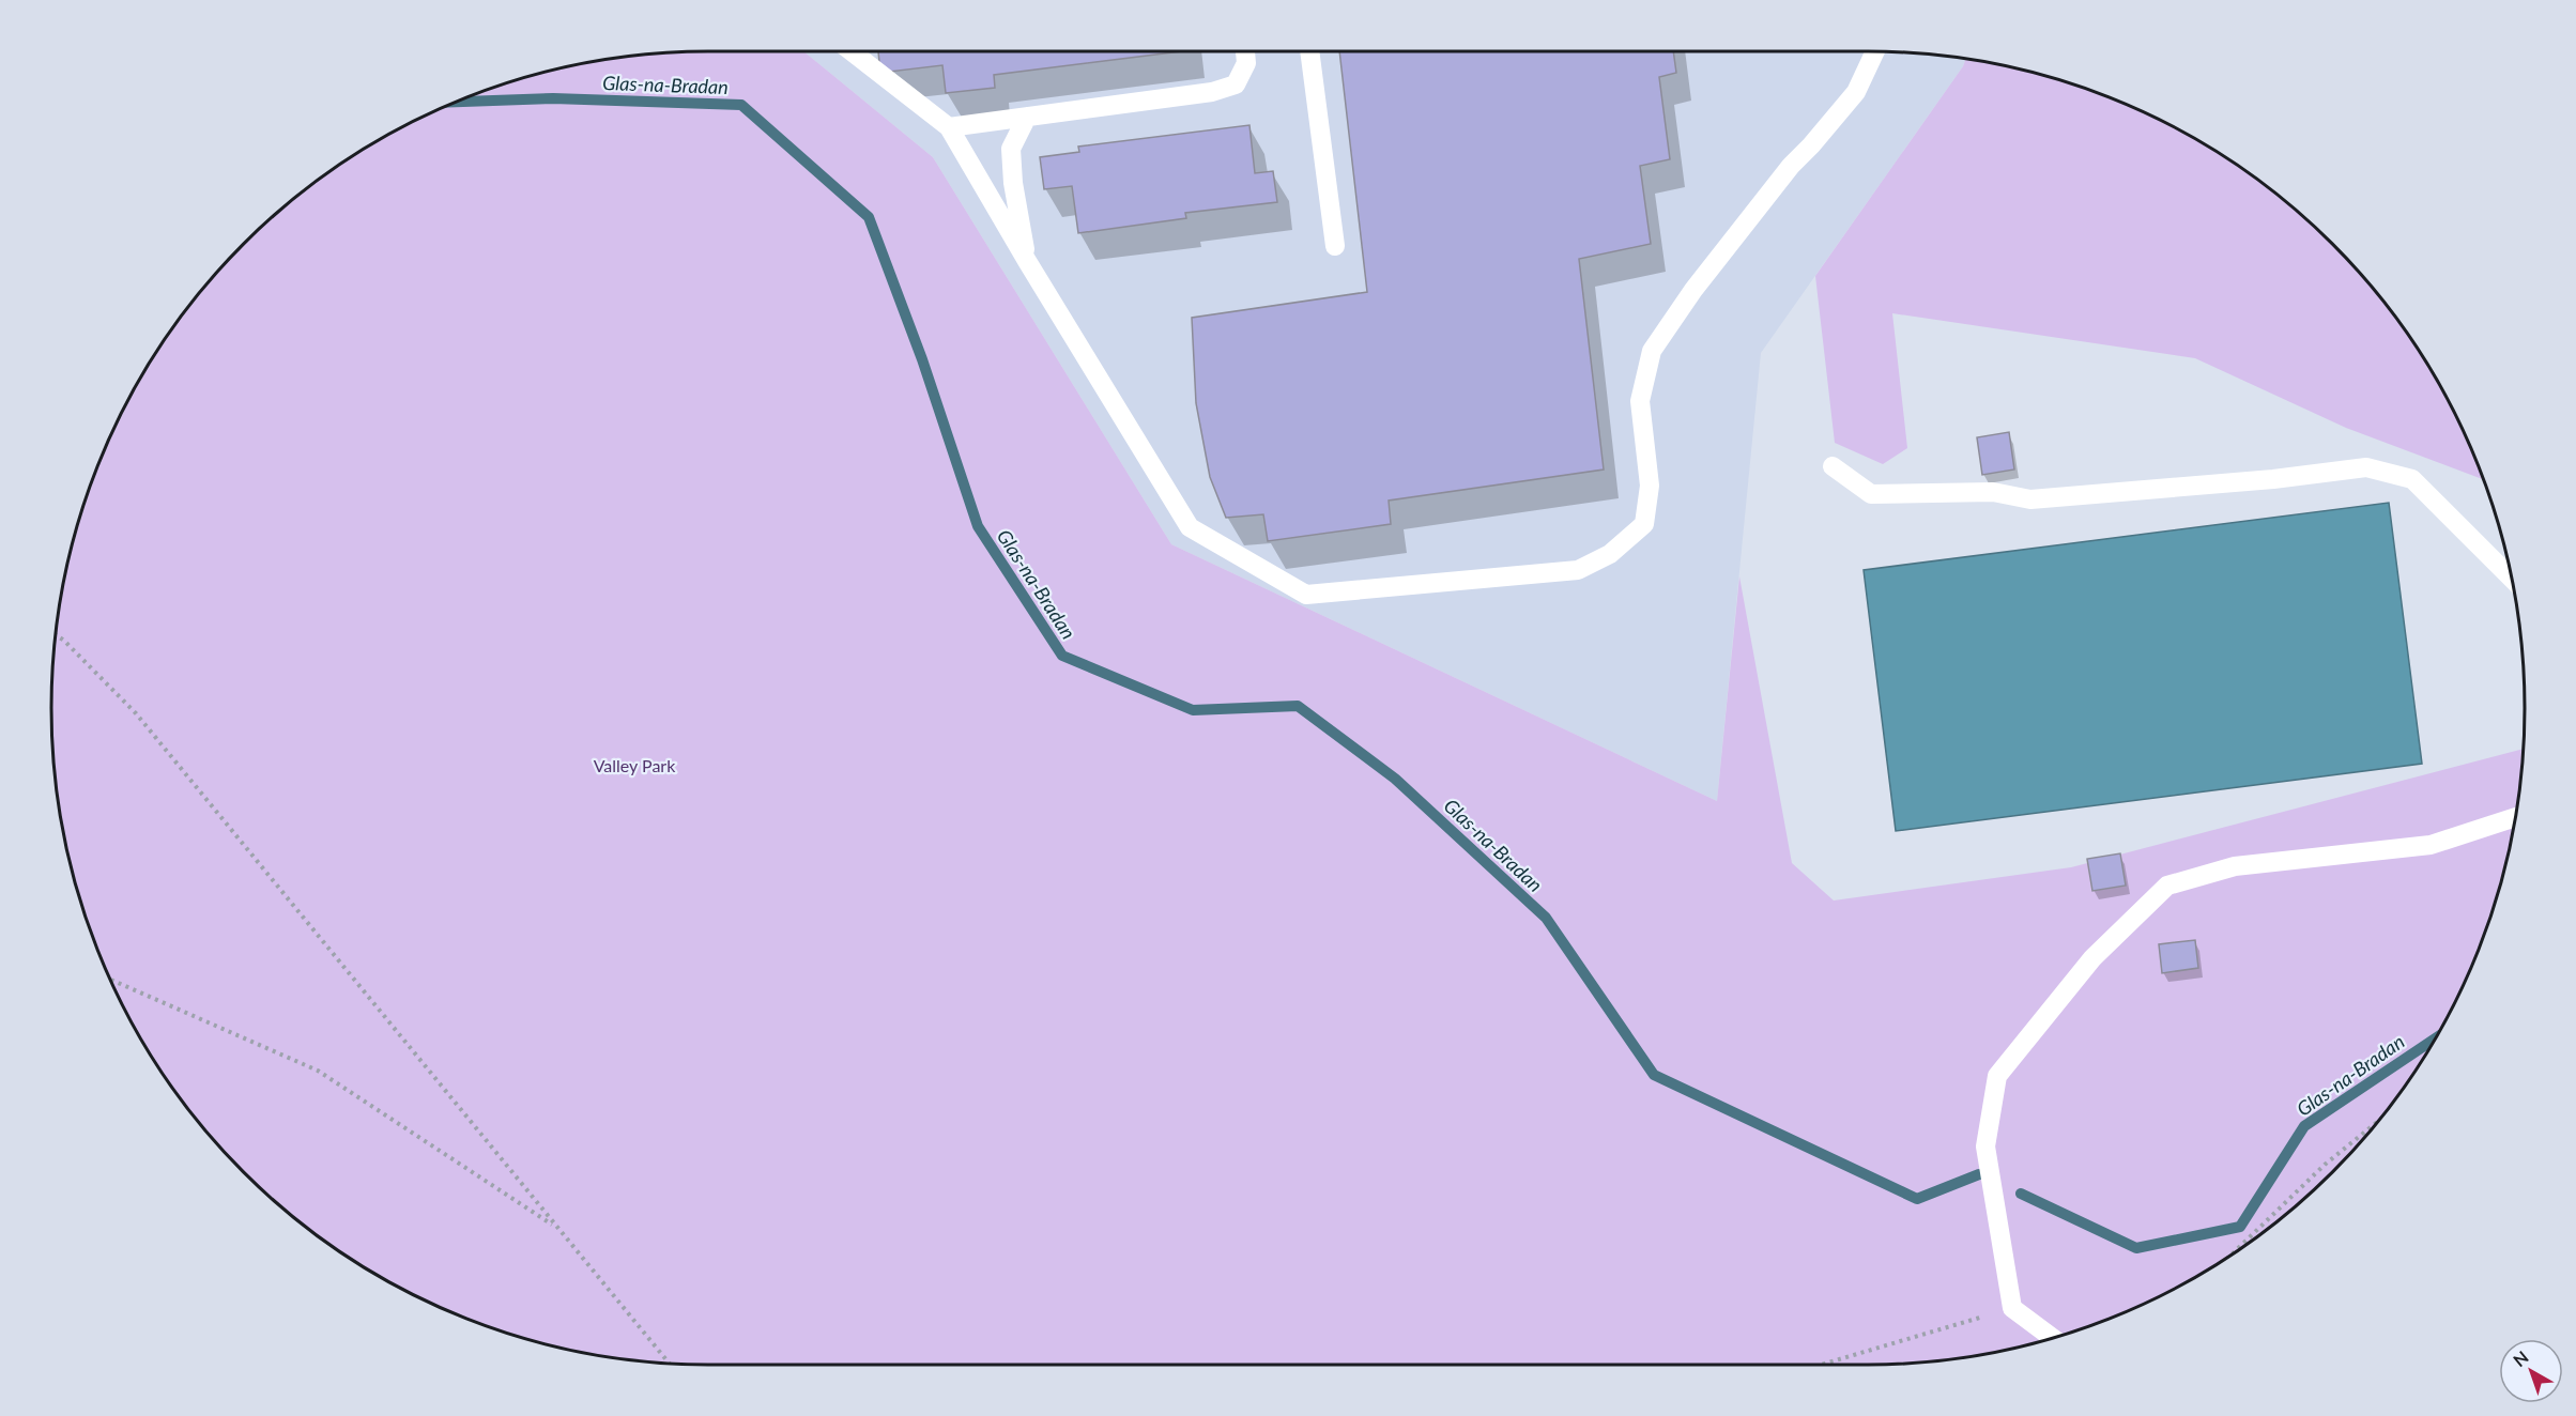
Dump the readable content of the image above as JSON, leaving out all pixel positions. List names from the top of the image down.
{
  "water": ["Glas-na-Bradan"],
  "parks": ["Valley Park"],
  "north": "top left"
}
